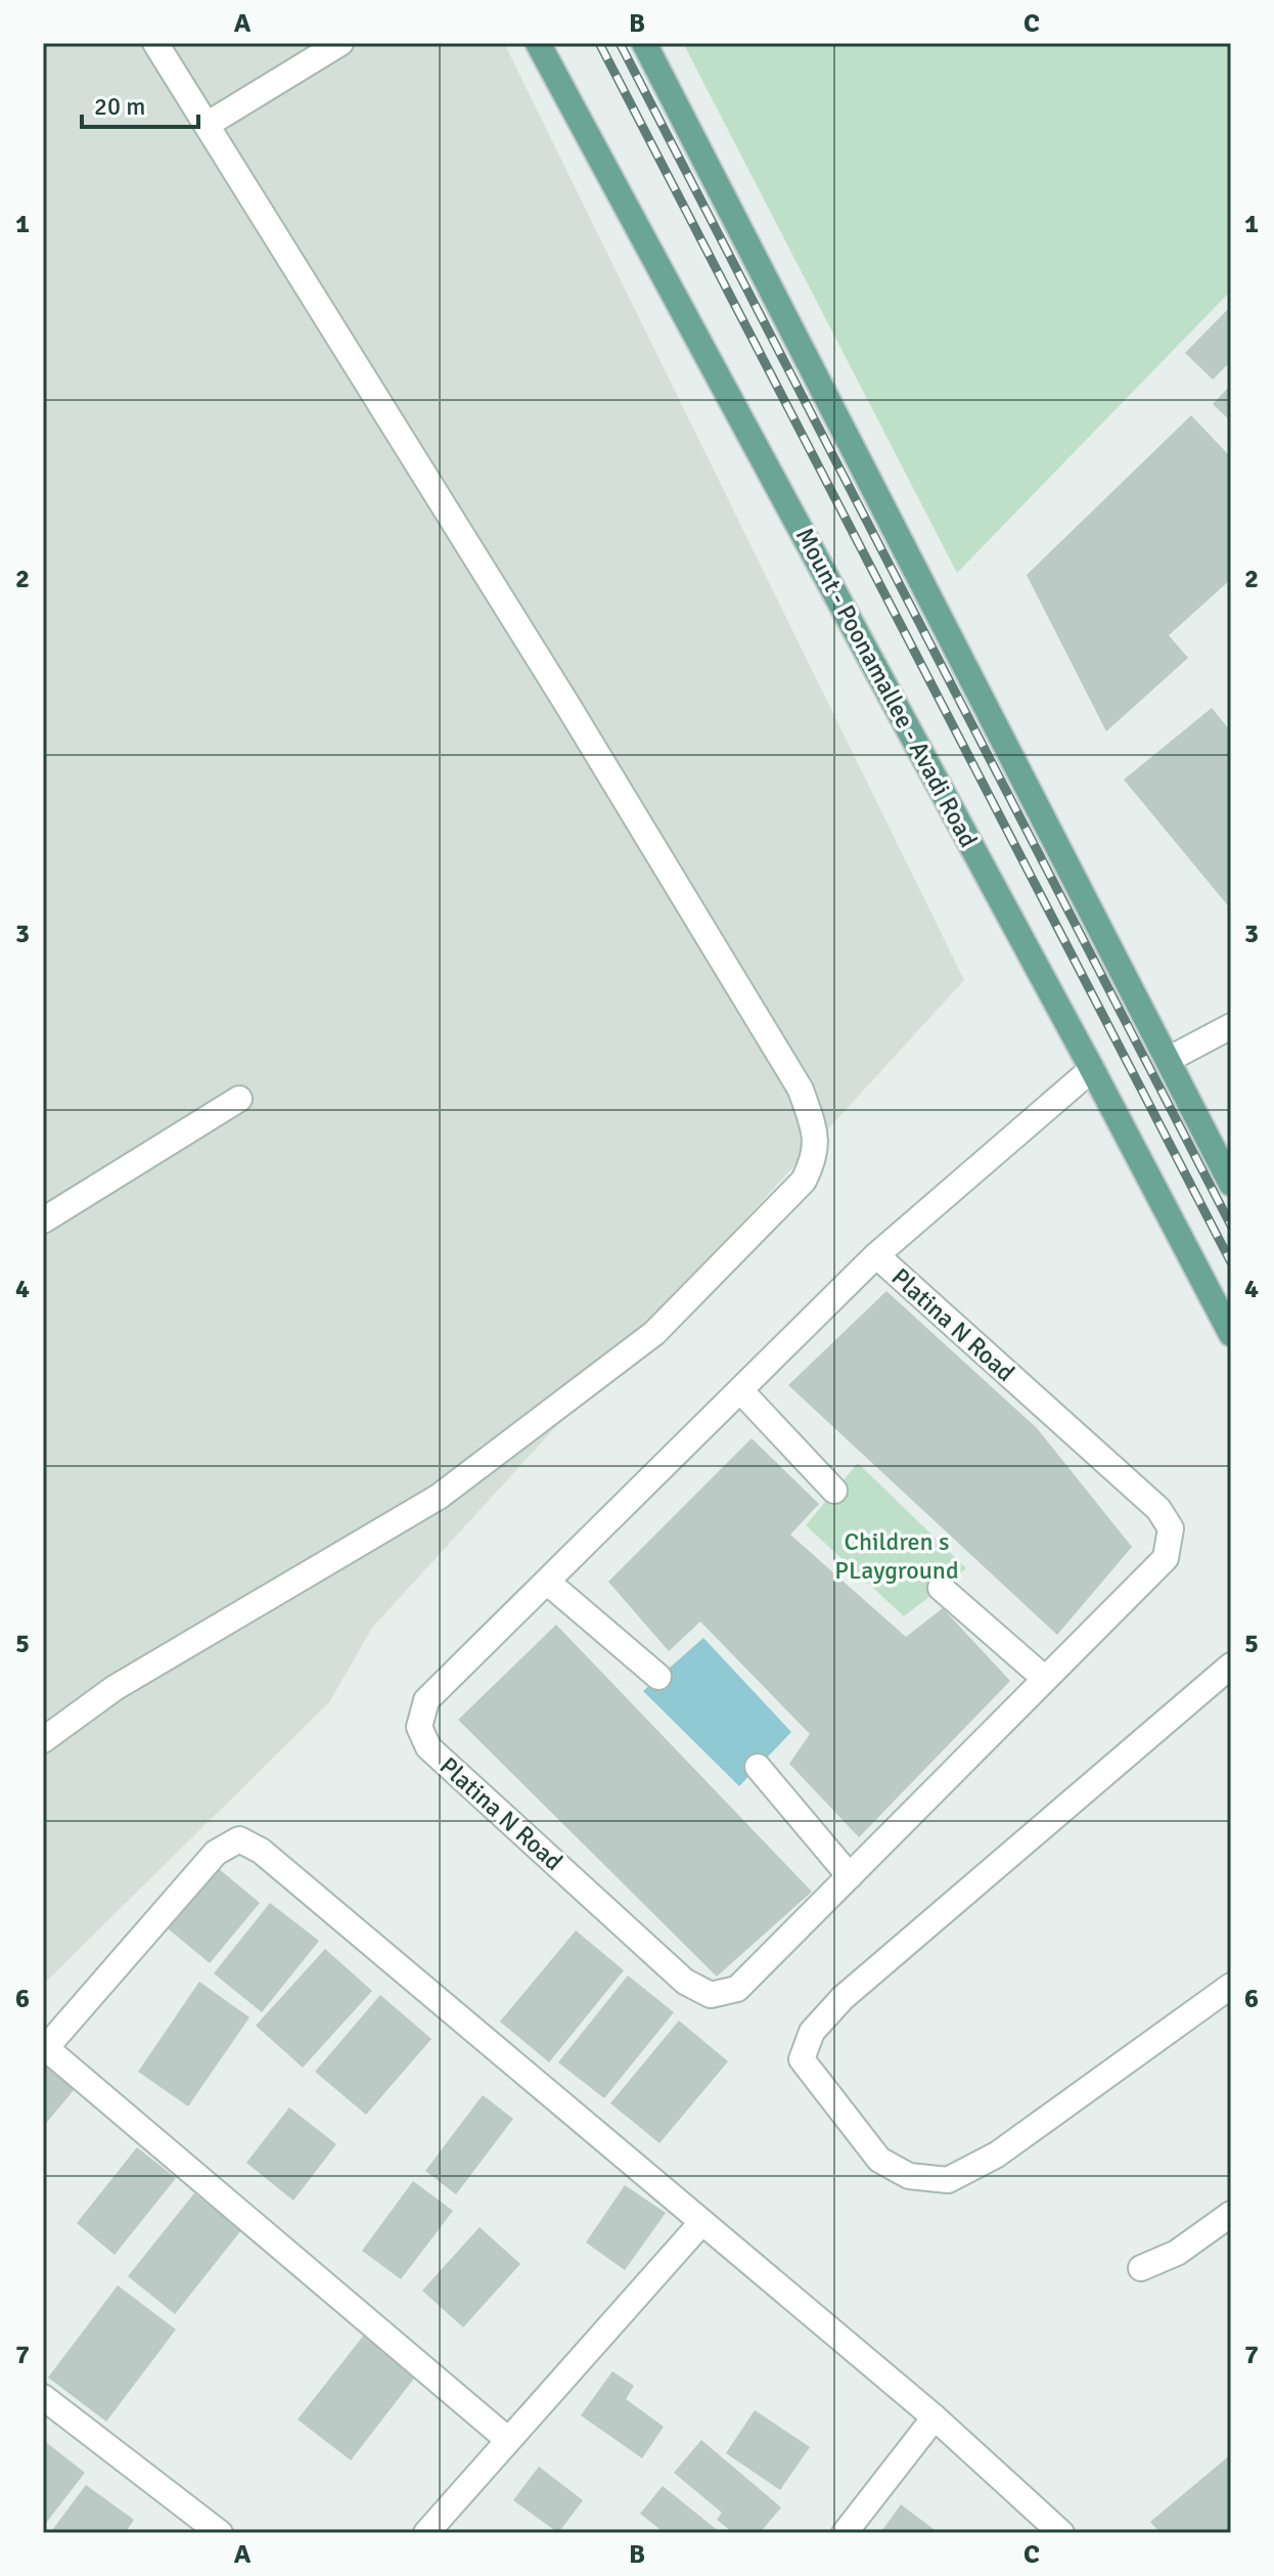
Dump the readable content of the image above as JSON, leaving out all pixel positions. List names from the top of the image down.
{
  "streets": {
    "main road": ["Mount - Poonamallee - Avadi Road"],
    "street": ["Platina N Road"]
  },
  "parks": ["Children s PLayground"],
  "scale_bar": "20 m",
  "grid": {
    "columns": ["A", "B", "C"],
    "rows": [
      "1",
      "2",
      "3",
      "4",
      "5",
      "6",
      "7"
    ]
  }
}
